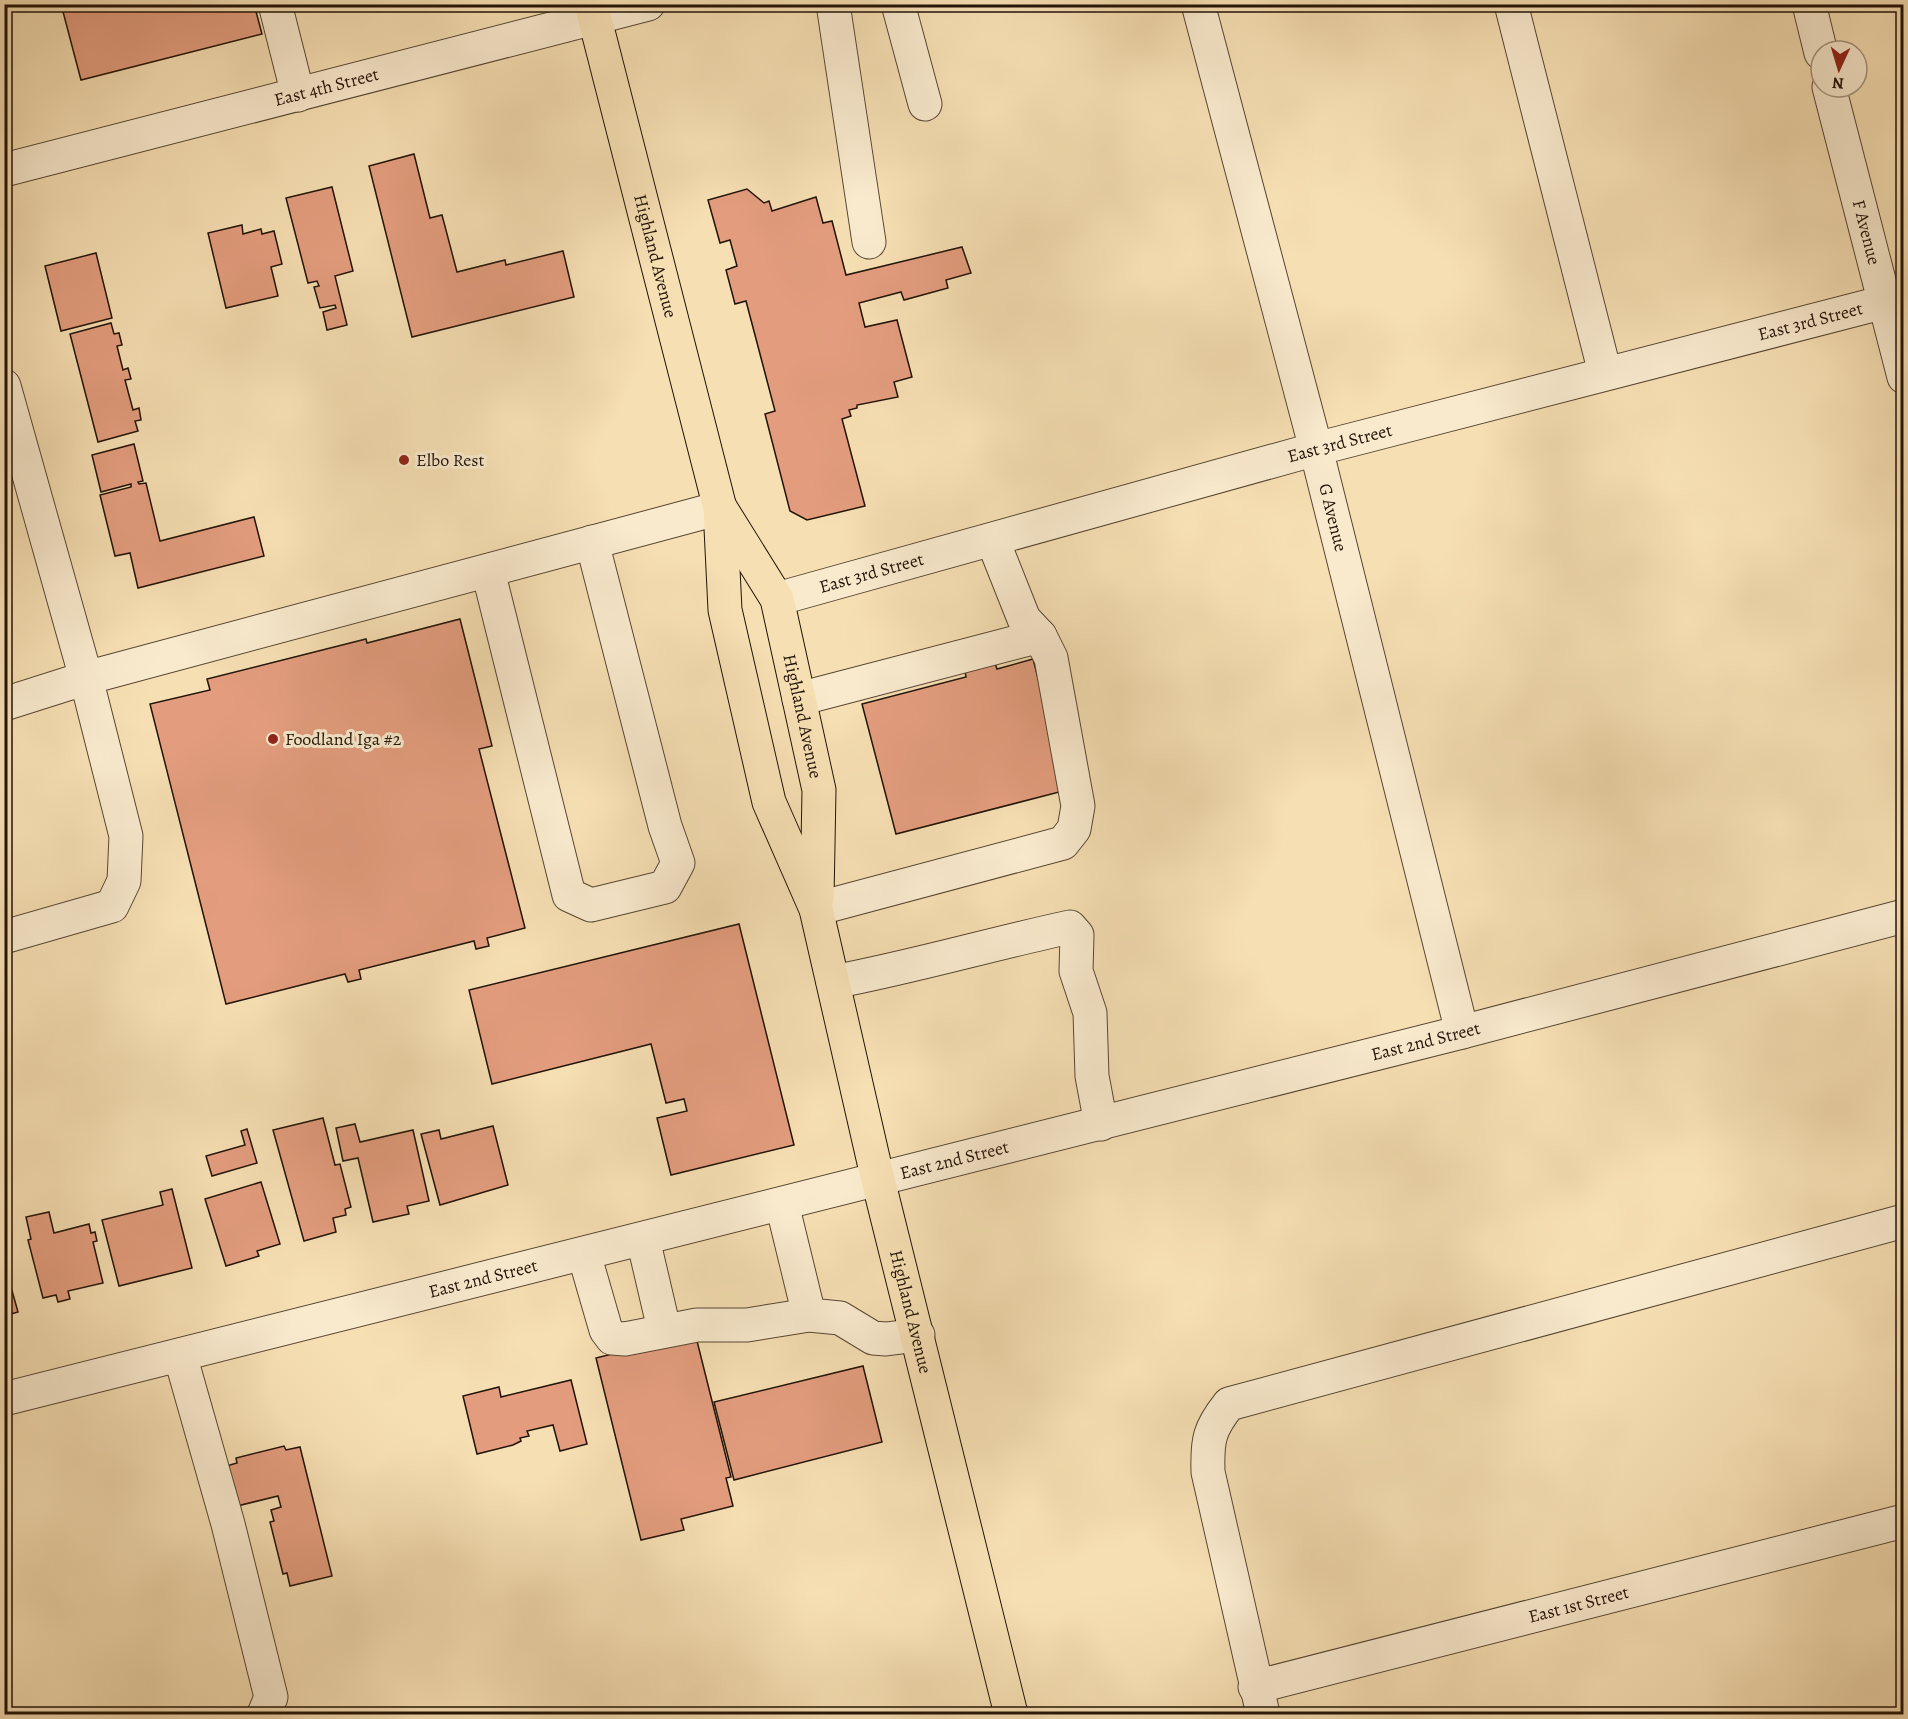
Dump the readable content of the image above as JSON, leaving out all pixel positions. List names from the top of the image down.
{
  "streets": {
    "main road": ["Highland Avenue"],
    "street": [
      "East 4th Street",
      "F Avenue",
      "East 3rd Street",
      "G Avenue",
      "East 2nd Street",
      "East 1st Street"
    ]
  },
  "crossings": [
    ["East 4th Street", "Highland Avenue"],
    ["F Avenue", "East 3rd Street"],
    ["Highland Avenue", "East 3rd Street"],
    ["Highland Avenue", "East 2nd Street"],
    ["East 3rd Street", "G Avenue"],
    ["G Avenue", "East 2nd Street"]
  ],
  "places": ["Elbo Rest", "Foodland Iga #2"],
  "north": "bottom"
}
